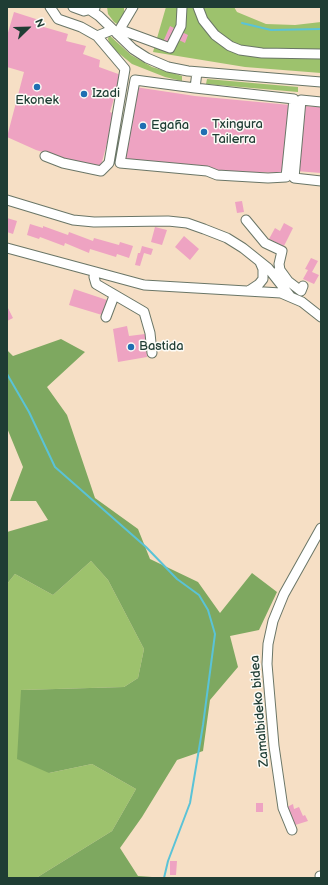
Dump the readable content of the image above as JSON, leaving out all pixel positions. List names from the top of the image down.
{
  "streets": {
    "street": ["Zamalbideko bidea"]
  },
  "places": [
    "Ekonek",
    "Izadi",
    "Egaña",
    "Txingura Tailerra",
    "Bastida"
  ],
  "north": "top right"
}
